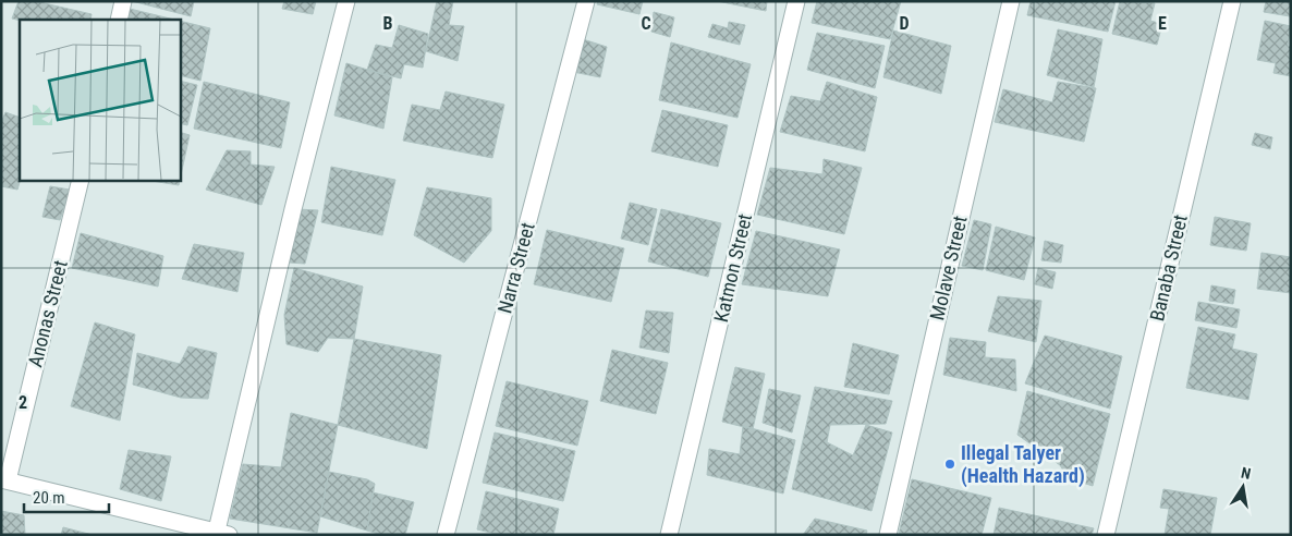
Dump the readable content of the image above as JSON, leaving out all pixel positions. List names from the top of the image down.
{
  "streets": {
    "street": [
      "Narra Street",
      "Katmon Street",
      "Molave Street",
      "Banaba Street",
      "Anonas Street"
    ]
  },
  "places": ["Illegal Talyer (Health Hazard)"],
  "scale_bar": "20 m",
  "north": "top",
  "grid": {
    "columns": [
      "B",
      "C",
      "D",
      "E"
    ],
    "rows": ["2"]
  }
}
